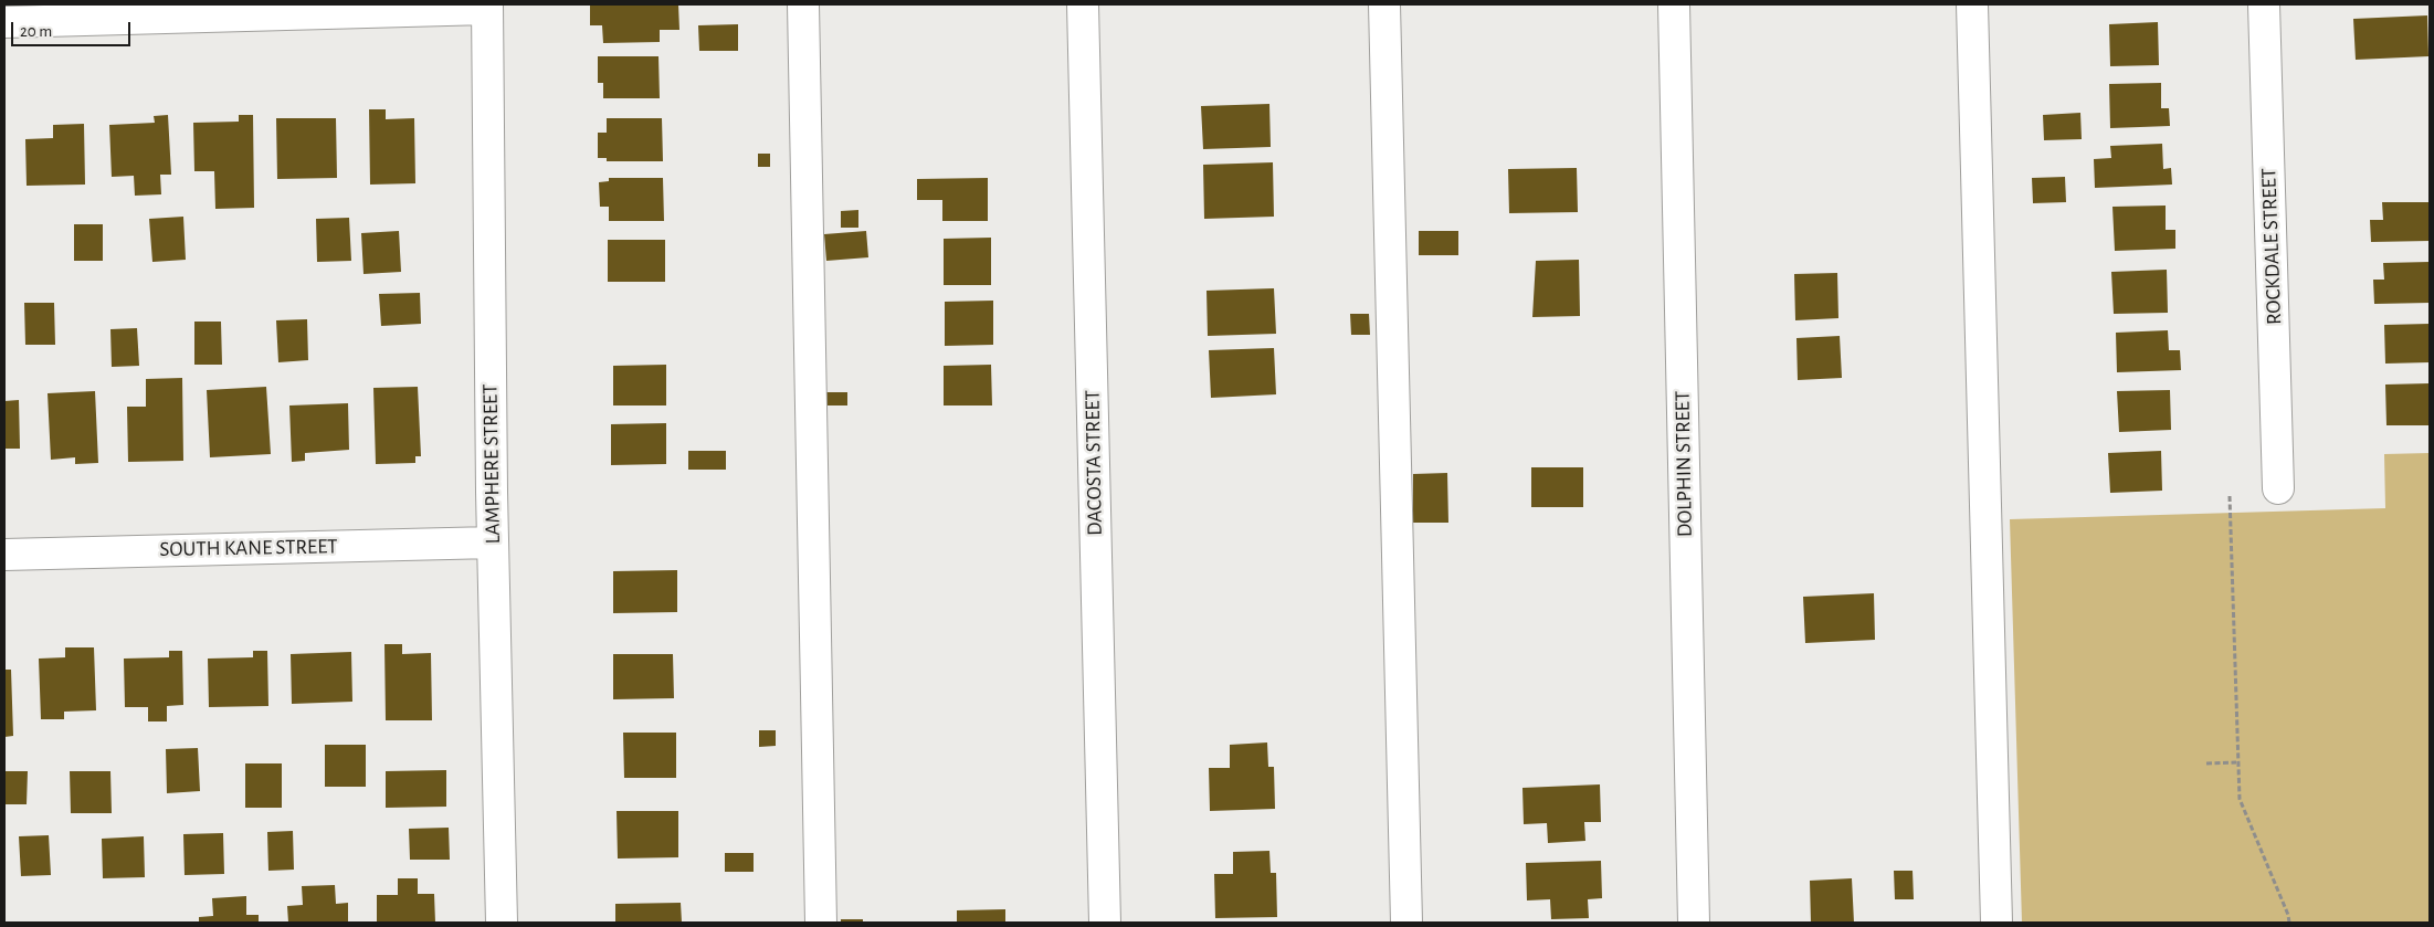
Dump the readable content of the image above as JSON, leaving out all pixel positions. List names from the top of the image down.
{
  "streets": {
    "street": [
      "ROCKDALE STREET",
      "DACOSTA STREET",
      "LAMPHERE STREET",
      "DOLPHIN STREET",
      "SOUTH KANE STREET"
    ]
  },
  "crossings": [
    ["LAMPHERE STREET", "SOUTH KANE STREET"]
  ],
  "scale_bar": "20 m"
}
